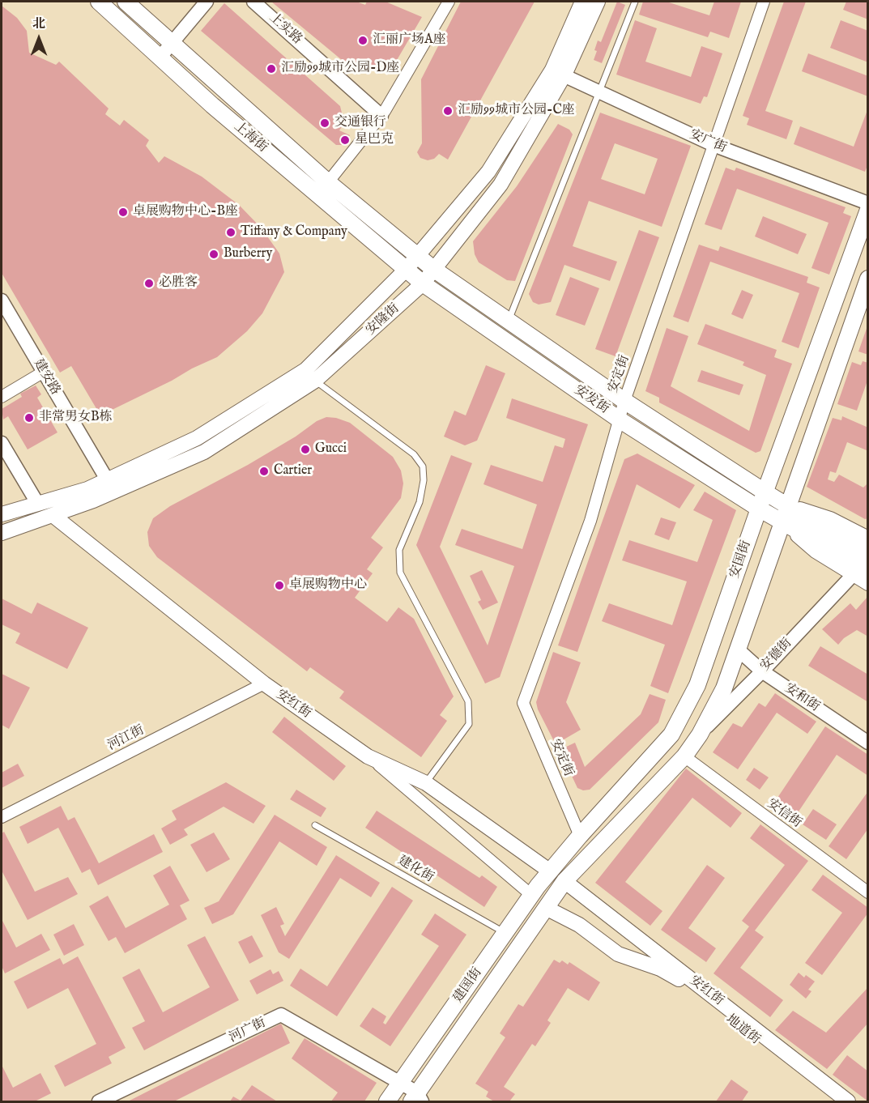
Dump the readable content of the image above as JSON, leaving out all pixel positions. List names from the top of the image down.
{
  "streets": {
    "highway": ["安发街"],
    "main road": [
      "上海街",
      "安隆街",
      "安国街",
      "安红街",
      "建国街",
      "地道街"
    ],
    "street": [
      "上实路",
      "安广街",
      "安定街",
      "建安路",
      "安德街",
      "安和街",
      "河江街",
      "安信街",
      "河广街"
    ],
    "lane": ["建化街"]
  },
  "crossings": [
    ["上海街", "安隆街"],
    ["上海街", "安发街"],
    ["安广街", "安隆街"],
    ["安广街", "安定街"],
    ["安隆街", "建安路"],
    ["安隆街", "安发街"],
    ["安隆街", "安红街"],
    ["安定街", "安发街"],
    ["安定街", "安国街"],
    ["安发街", "安国街"],
    ["安发街", "安德街"],
    ["安国街", "安德街"],
    ["安国街", "安和街"],
    ["安国街", "安红街"],
    ["安国街", "安信街"],
    ["安国街", "建国街"],
    ["安德街", "安和街"],
    ["安红街", "河江街"],
    ["安红街", "建国街"],
    ["建化街", "建国街"],
    ["建国街", "地道街"],
    ["建国街", "河广街"]
  ],
  "places": [
    "汇丽广场A座",
    "汇励99城市公园-D座",
    "汇励99城市公园-C座",
    "交通银行",
    "星巴克",
    "卓展购物中心-B座",
    "Tiffany & Company",
    "Burberry",
    "必胜客",
    "非常男女B栋",
    "Gucci",
    "Cartier",
    "卓展购物中心"
  ],
  "north": "top"
}
